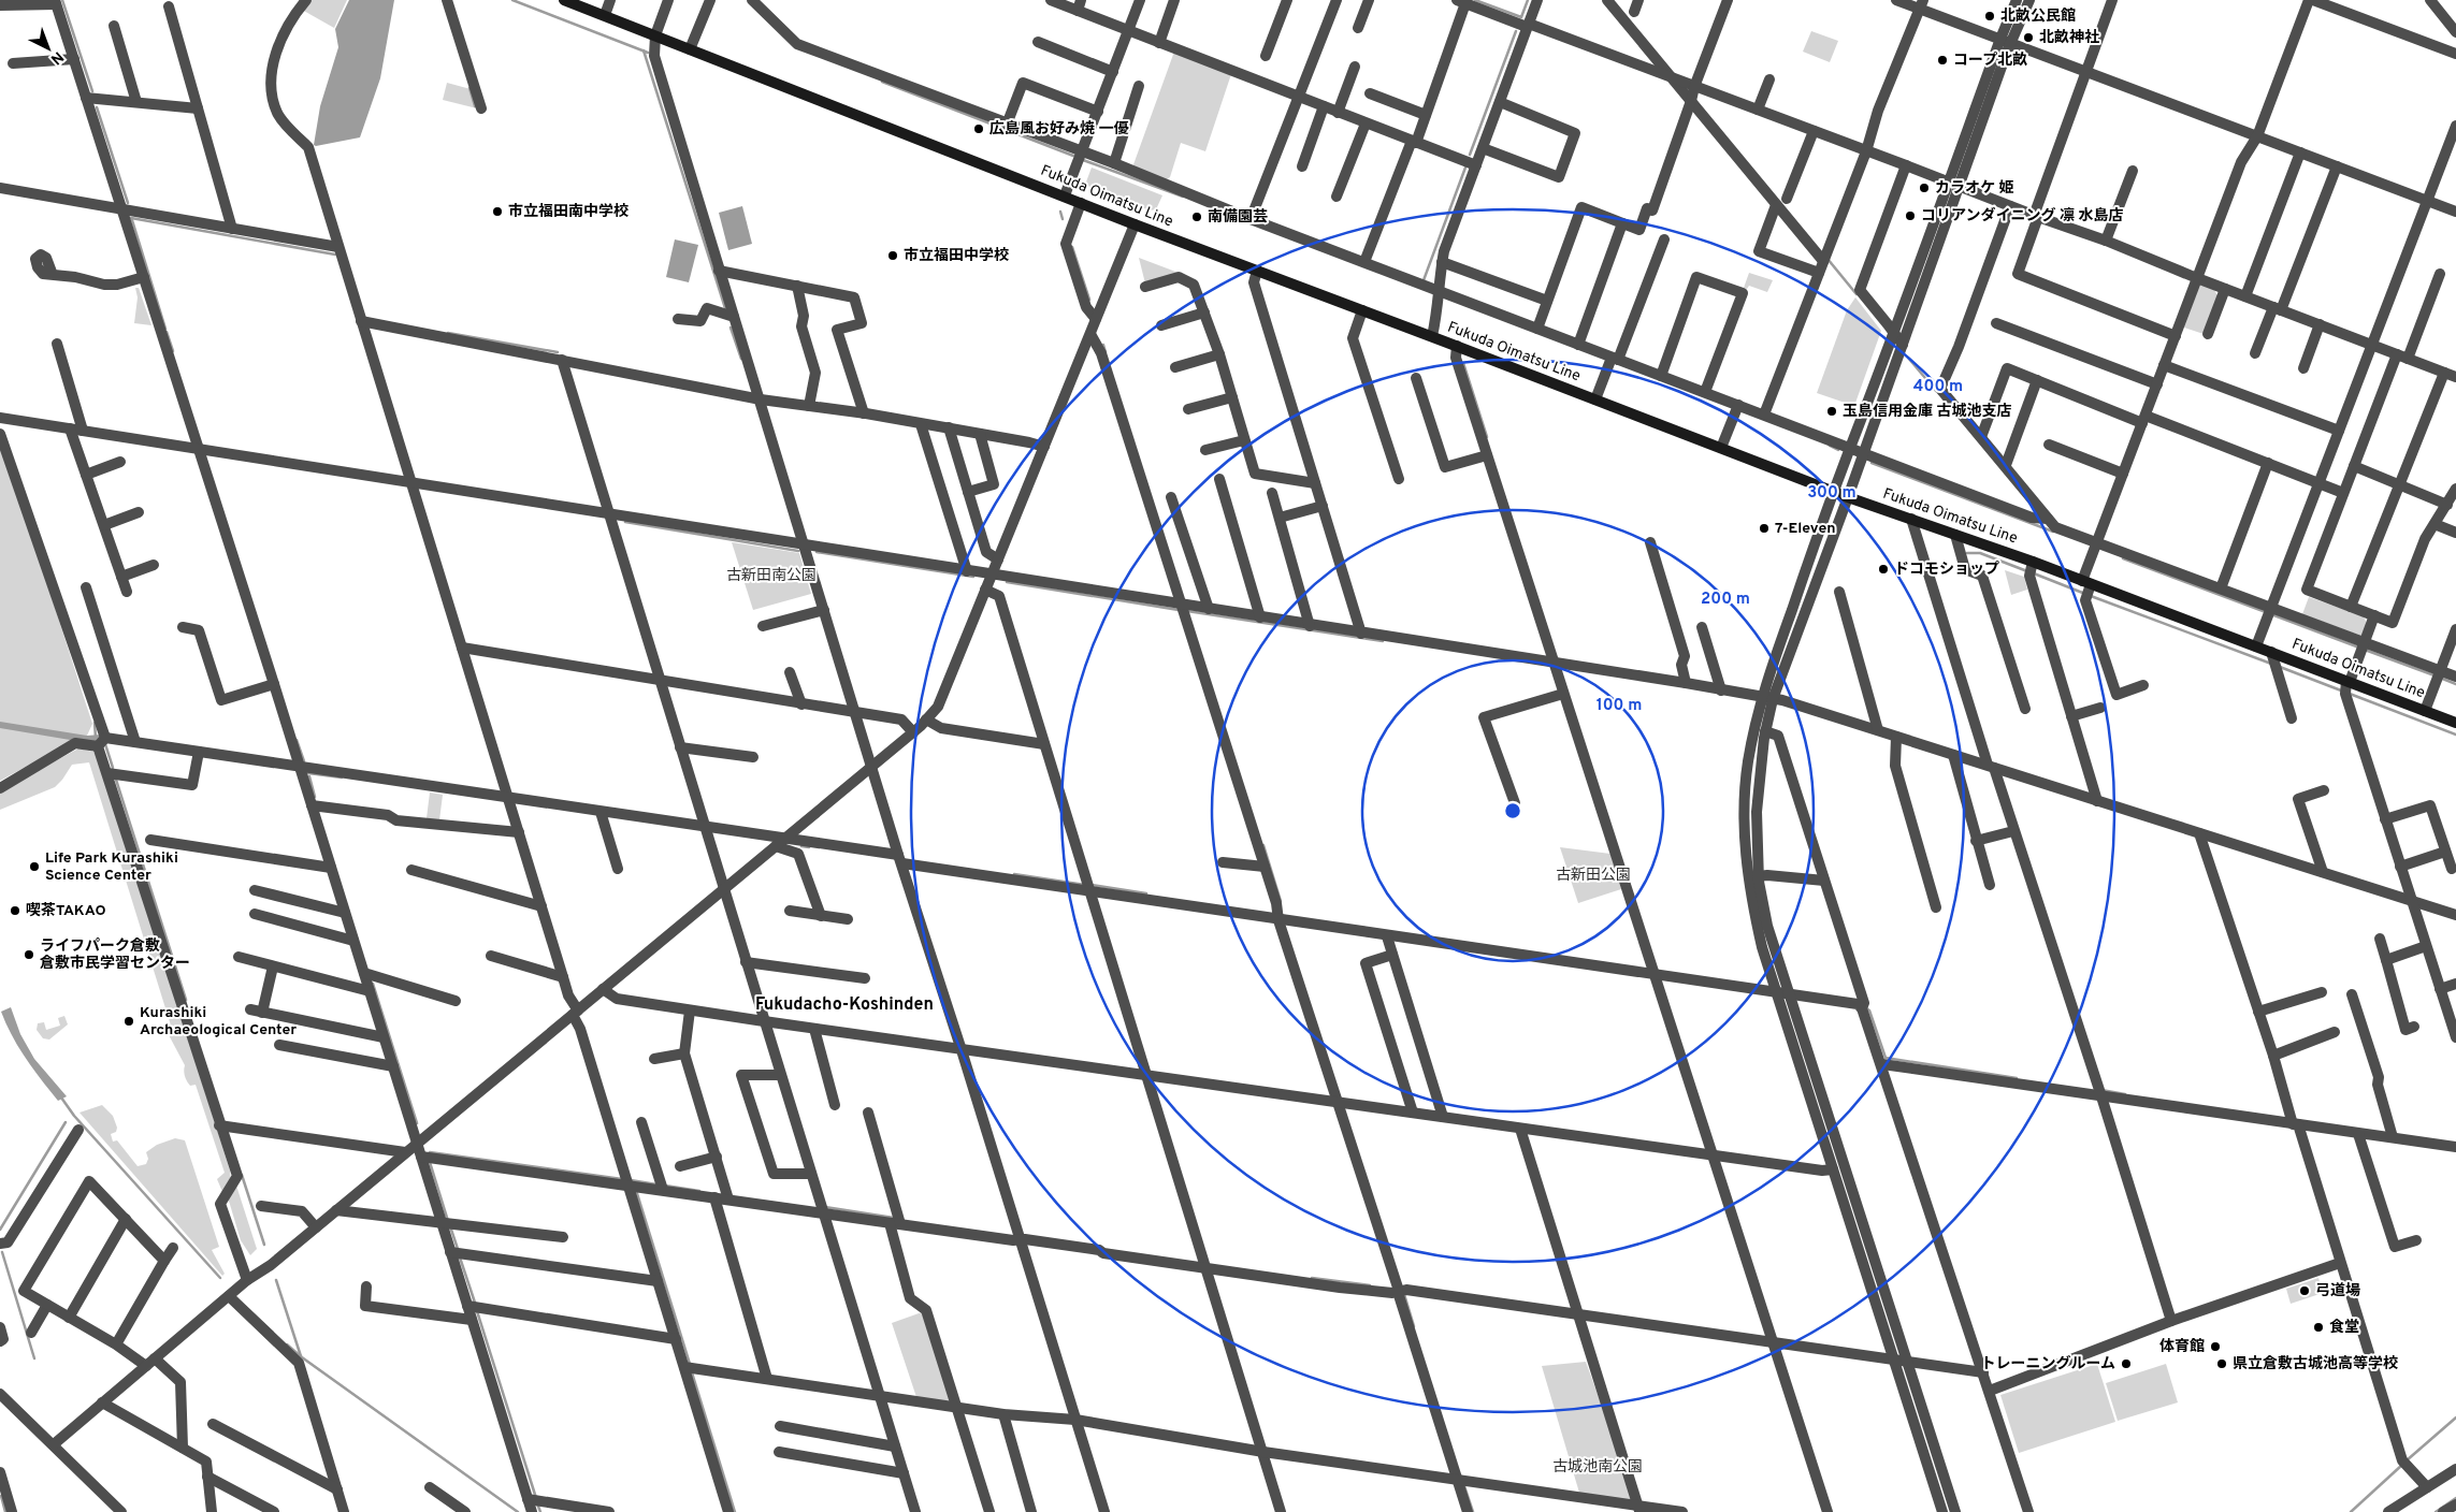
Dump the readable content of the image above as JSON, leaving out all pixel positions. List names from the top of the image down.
{
  "streets": {
    "main road": ["Fukuda Oimatsu Line"]
  },
  "districts": ["Fukudacho-Koshinden"],
  "parks": ["古新田南公園", "古新田公園", "古城池南公園"],
  "places": [
    "北畝公民館",
    "北畝神社",
    "コープ北畝",
    "広島風お好み焼 一優",
    "カラオケ 姫",
    "市立福田南中学校",
    "コリアンダイニング 凛 水島店",
    "南備園芸",
    "市立福田中学校",
    "玉島信用金庫 古城池支店",
    "7-Eleven",
    "ドコモショップ",
    "Life Park Kurashiki Science Center",
    "喫茶TAKAO",
    "ライフパーク倉敷 倉敷市民学習センター",
    "Kurashiki Archaeological Center",
    "弓道場",
    "食堂",
    "体育館",
    "トレーニングルーム",
    "県立倉敷古城池高等学校"
  ],
  "north": "bottom right",
  "rings": [
    "400 m",
    "300 m",
    "200 m",
    "100 m"
  ]
}
